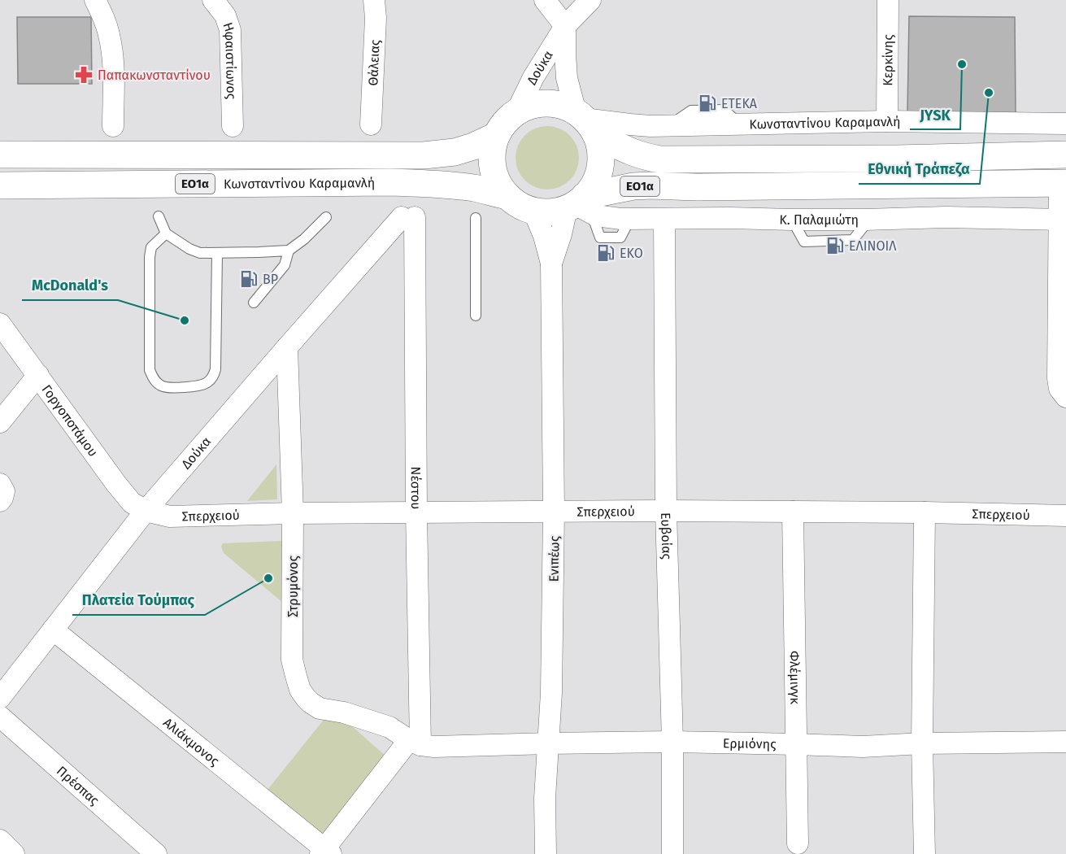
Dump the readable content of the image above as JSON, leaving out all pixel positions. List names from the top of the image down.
{
  "streets": {
    "main road": ["Κωνσταντίνου Καραμανλή", "ΕΟ1α"],
    "street": [
      "Ηφαιστίωνος",
      "Κερκίνης",
      "Θάλειας",
      "Δούκα",
      "Κ. Παλαμιώτη",
      "Γοργοποτάμου",
      "Νέστου",
      "Σπερχειού",
      "Ευβοίας",
      "Ενιπέως",
      "Στρυμόνος",
      "Φλέμινγκ",
      "Αλιάκμονος",
      "Ερμιόνης",
      "Πρέσπας"
    ]
  },
  "crossings": [
    ["Κερκίνης", "Κωνσταντίνου Καραμανλή"],
    ["Δούκα", "Κωνσταντίνου Καραμανλή"],
    ["Δούκα", "Κ. Παλαμιώτη"],
    ["Δούκα", "Γοργοποτάμου"],
    ["Δούκα", "Νέστου"],
    ["Δούκα", "Σπερχειού"],
    ["Δούκα", "Ενιπέως"],
    ["Δούκα", "Στρυμόνος"],
    ["Δούκα", "Αλιάκμονος"],
    ["Κωνσταντίνου Καραμανλή", "Κ. Παλαμιώτη"],
    ["Κωνσταντίνου Καραμανλή", "Ενιπέως"],
    ["Κ. Παλαμιώτη", "Ευβοίας"],
    ["Κ. Παλαμιώτη", "Ενιπέως"],
    ["Γοργοποτάμου", "Σπερχειού"],
    ["Νέστου", "Σπερχειού"],
    ["Νέστου", "Στρυμόνος"],
    ["Νέστου", "Ερμιόνης"],
    ["Σπερχειού", "Ευβοίας"],
    ["Σπερχειού", "Ενιπέως"],
    ["Σπερχειού", "Στρυμόνος"],
    ["Σπερχειού", "Φλέμινγκ"],
    ["Ευβοίας", "Ερμιόνης"],
    ["Ενιπέως", "Ερμιόνης"],
    ["Στρυμόνος", "Ερμιόνης"],
    ["Φλέμινγκ", "Ερμιόνης"]
  ],
  "places": {
    "other": [
      "JYSK",
      "Εθνική Τράπεζα",
      "McDonald's",
      "Πλατεία Τούμπας"
    ],
    "pharmacy": ["Παπακωνσταντίνου"],
    "fuel station": [
      "ΕΤΕΚΑ",
      "ΕΛΙΝΟΙΛ",
      "EKO",
      "BP"
    ]
  }
}
